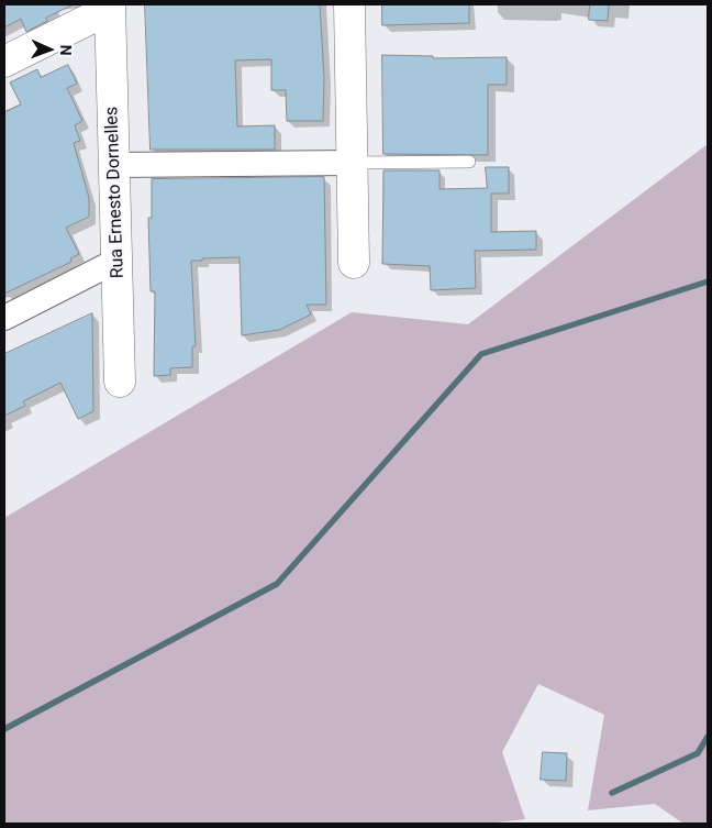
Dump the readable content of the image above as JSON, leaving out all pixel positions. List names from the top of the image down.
{
  "streets": {
    "street": ["Rua Ernesto Dornelles"]
  },
  "north": "right"
}
